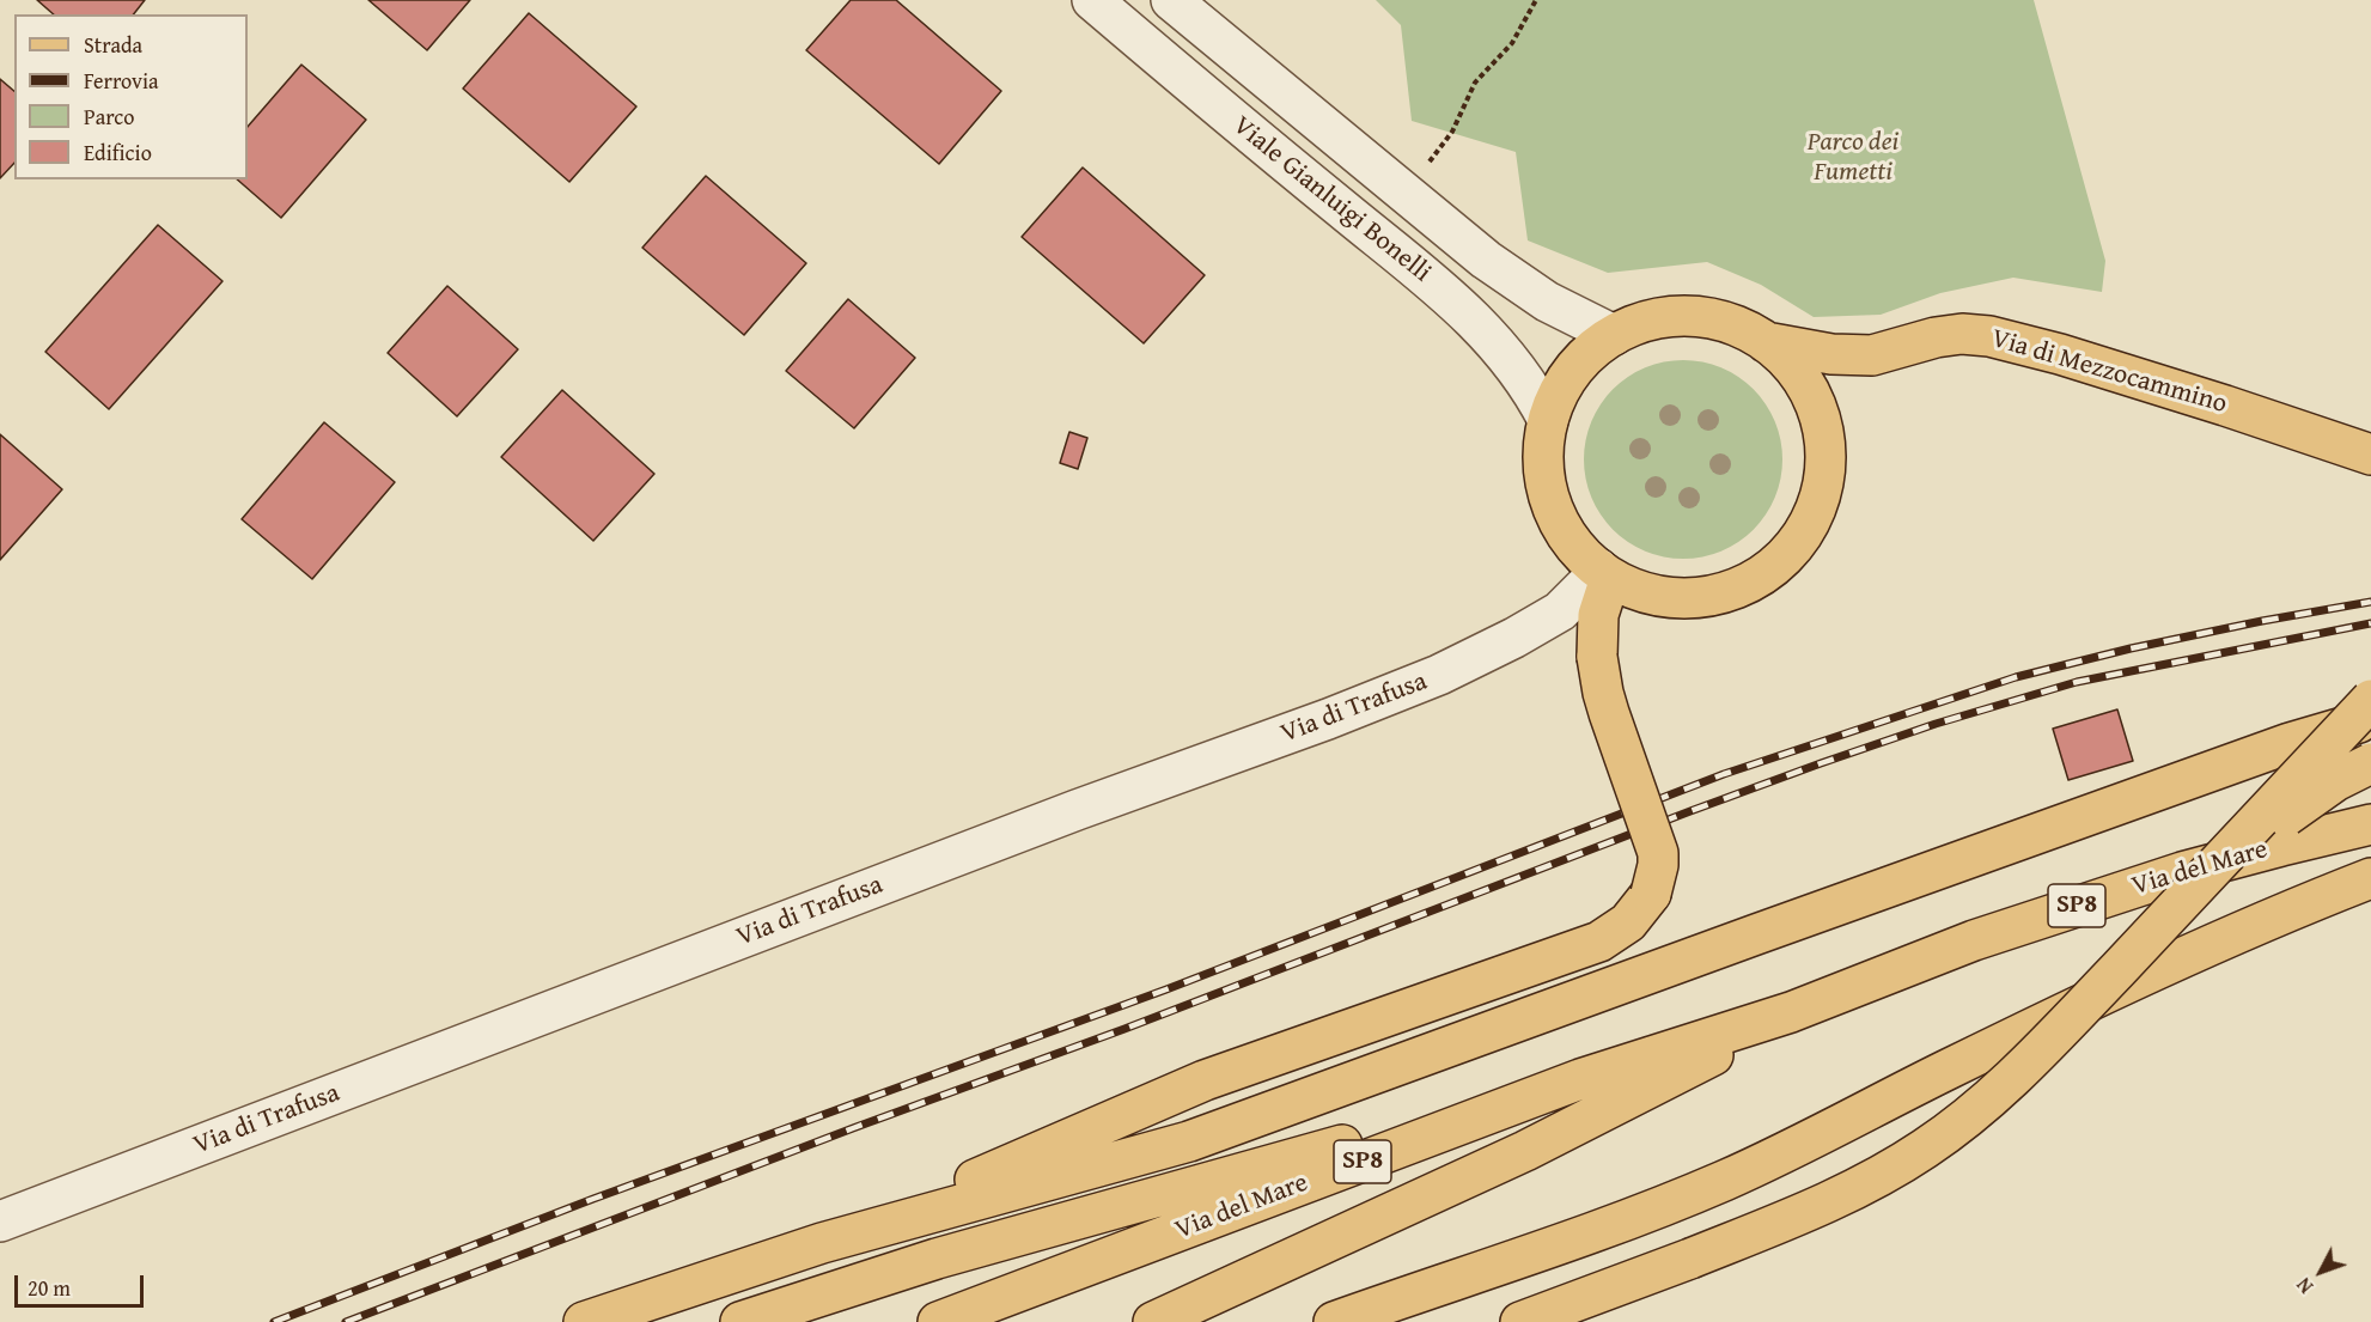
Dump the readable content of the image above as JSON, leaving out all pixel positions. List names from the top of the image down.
{
  "streets": {
    "main road": ["Via di Mezzocammino", "Via del Mare", "SP8"],
    "street": ["Viale Gianluigi Bonelli", "Via di Trafusa"]
  },
  "parks": ["Parco dei Fumetti"],
  "legend": [
    "Strada",
    "Ferrovia",
    "Parco",
    "Edificio"
  ],
  "scale_bar": "20 m",
  "north": "bottom left"
}
